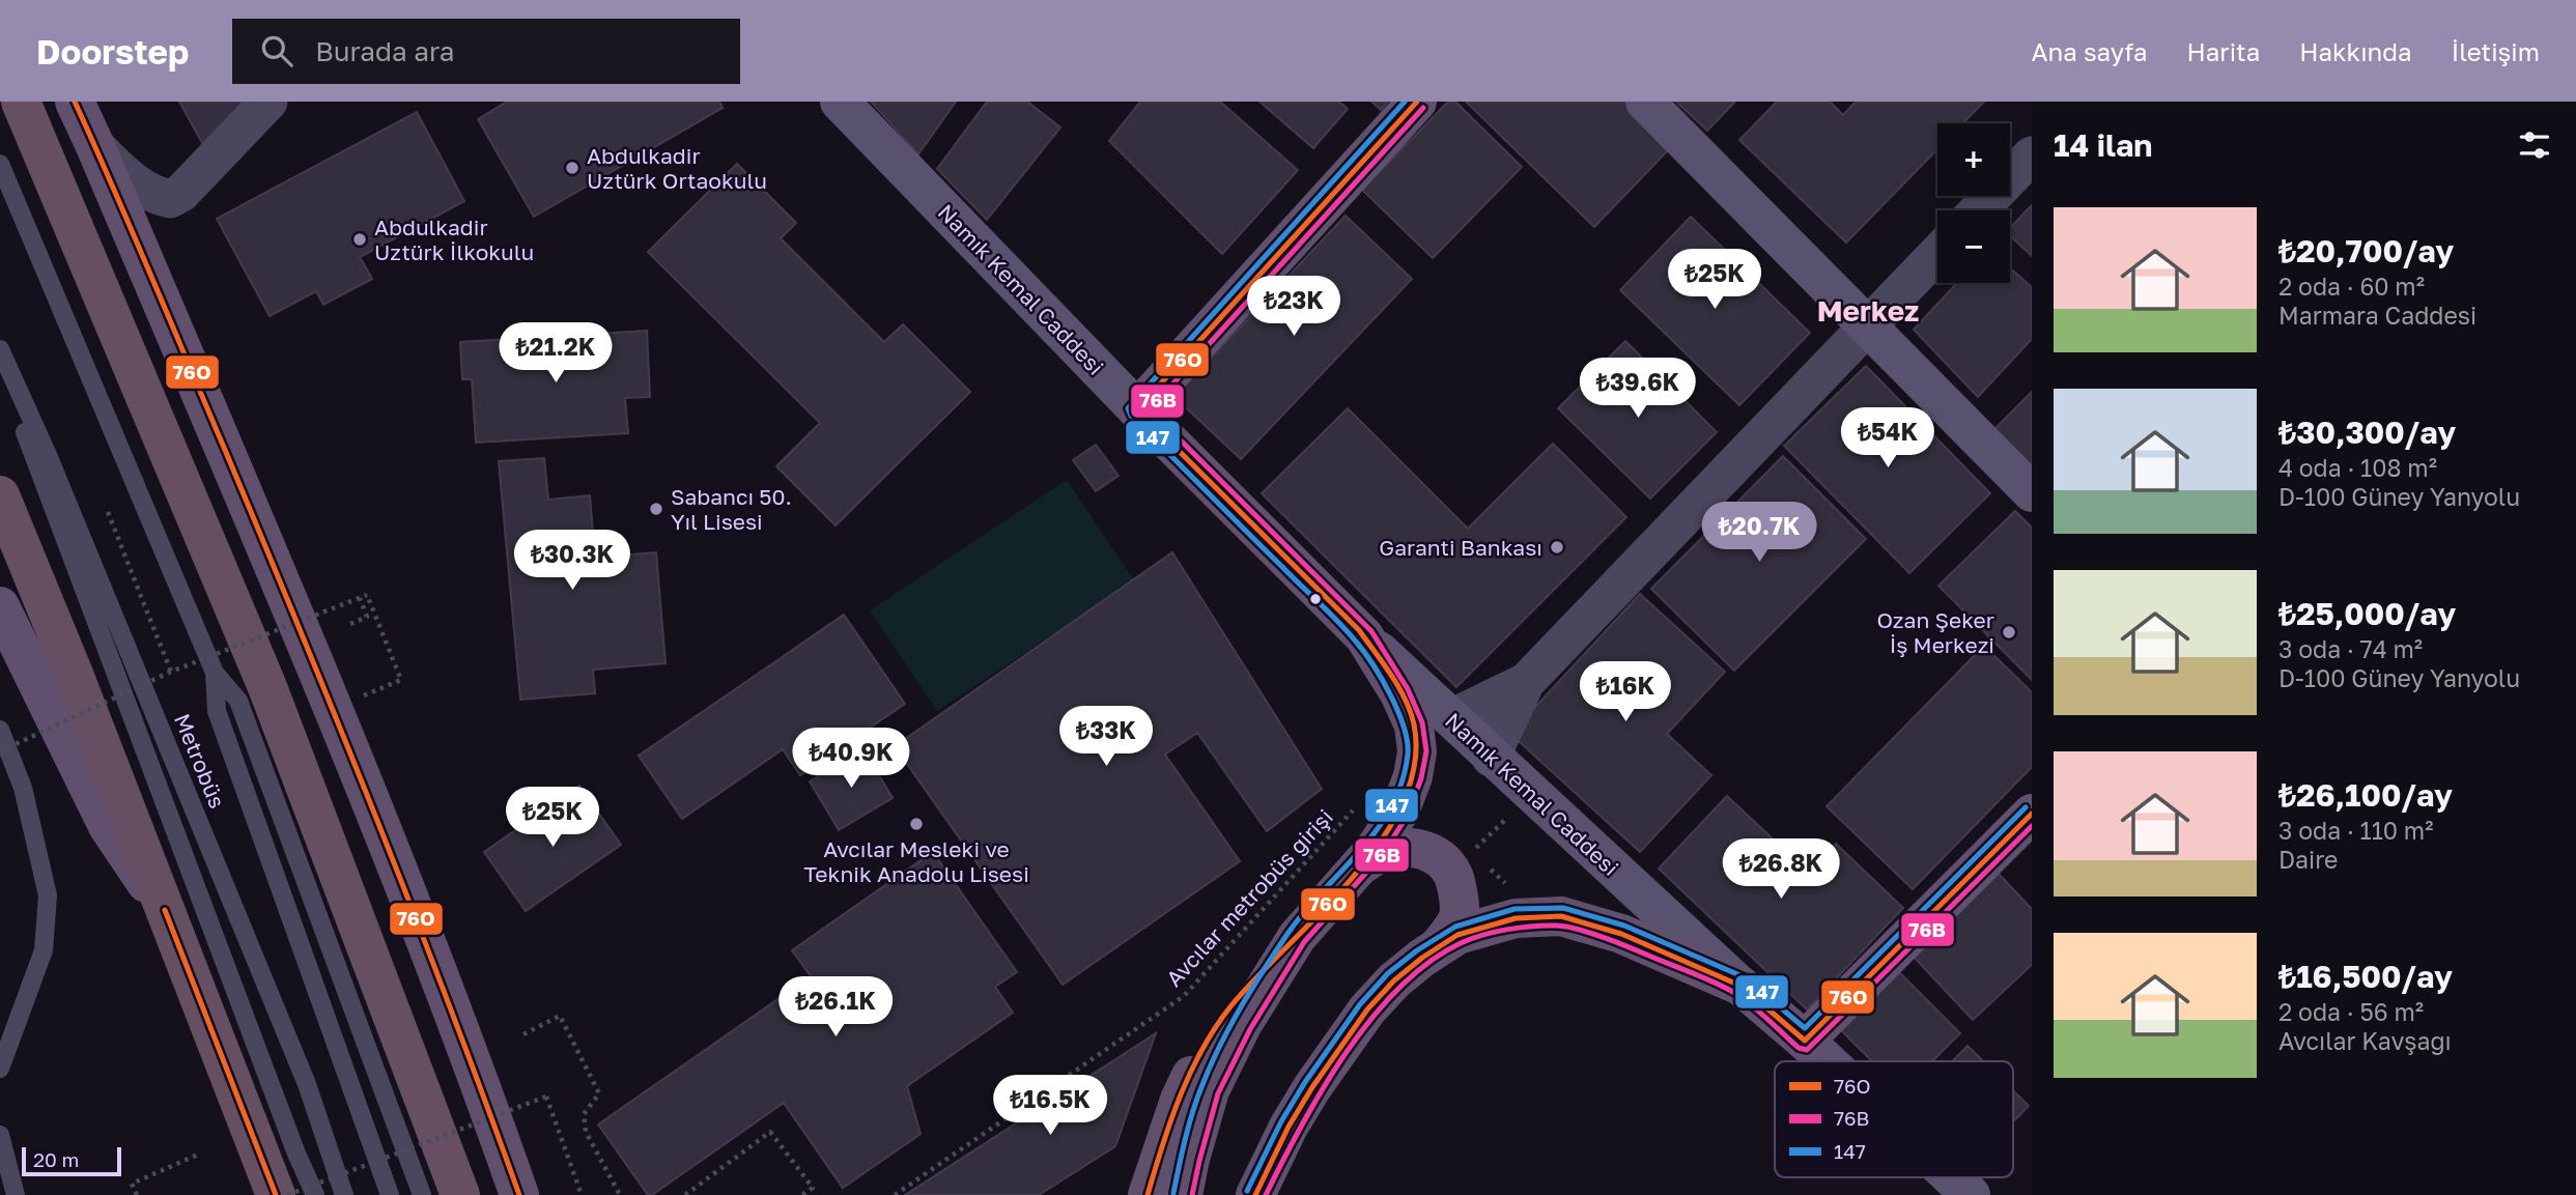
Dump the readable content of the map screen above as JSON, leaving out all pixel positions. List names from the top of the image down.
{
  "streets": {
    "main road": ["Namık Kemal Caddesi"],
    "lane": ["Metrobüs"],
    "path": ["Avcılar metrobüs girişi"]
  },
  "districts": ["Merkez"],
  "places": [
    "Abdulkadir Uztürk Ortaokulu",
    "Abdulkadir Uztürk İlkokulu",
    "Sabancı 50. Yıl Lisesi",
    "Garanti Bankası",
    "Ozan Şeker İş Merkezi",
    "Avcılar Mesleki ve Teknik Anadolu Lisesi"
  ],
  "lines": ["transit line 76O", "transit line 147", "transit line 76B"],
  "legend": ["76O", "76B", "147"],
  "scale_bar": "20 m",
  "page": {
    "header": "Doorstep",
    "search": "Burada ara",
    "nav": [
      "Ana sayfa",
      "Harita",
      "Hakkında",
      "İletişim"
    ],
    "heading": "14 ilan",
    "map_buttons": ["+", "−"],
    "list": [
      {
        "name": "₺20,700/ay",
        "note": "2 oda · 60 m² · Marmara Caddesi"
      },
      {
        "name": "₺30,300/ay",
        "note": "4 oda · 108 m² · D-100 Güney Yanyolu"
      },
      {
        "name": "₺25,000/ay",
        "note": "3 oda · 74 m² · D-100 Güney Yanyolu"
      },
      {
        "name": "₺26,100/ay",
        "note": "3 oda · 110 m² · Daire"
      },
      {
        "name": "₺16,500/ay",
        "note": "2 oda · 56 m² · Avcılar Kavşağı"
      }
    ],
    "price": [
      "₺25K",
      "₺23K",
      "₺21.2K",
      "₺39.6K",
      "₺54K",
      "₺20.7K",
      "₺30.3K",
      "₺16K",
      "₺33K",
      "₺40.9K",
      "₺25K",
      "₺26.8K",
      "₺26.1K",
      "₺16.5K"
    ],
    "scale": "20 m"
  }
}
